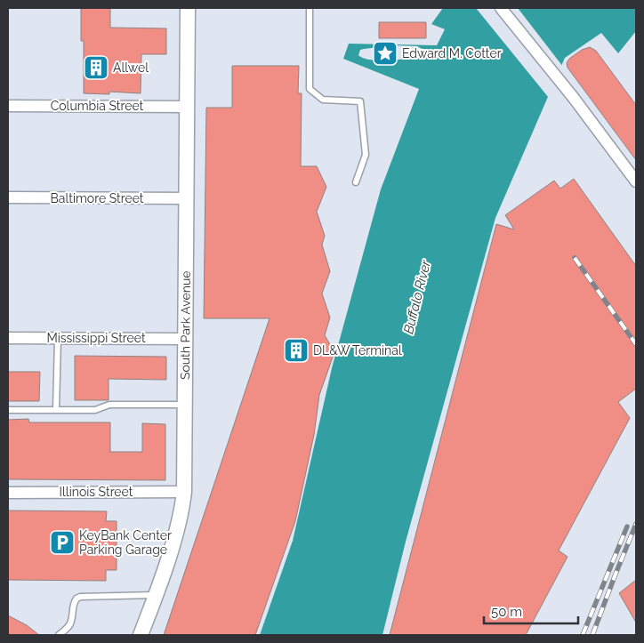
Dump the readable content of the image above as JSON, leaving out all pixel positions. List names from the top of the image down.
{
  "streets": {
    "street": [
      "Columbia Street",
      "Baltimore Street",
      "South Park Avenue",
      "Mississippi Street",
      "Illinois Street"
    ]
  },
  "crossings": [
    ["Columbia Street", "South Park Avenue"],
    ["Baltimore Street", "South Park Avenue"],
    ["South Park Avenue", "Mississippi Street"],
    ["South Park Avenue", "Illinois Street"]
  ],
  "water": ["Buffalo River"],
  "places": {
    "place": ["Edward M. Cotter"],
    "building": ["Allwel", "DL&W Terminal"],
    "parking": ["KeyBank Center Parking Garage"]
  },
  "scale_bar": "50 m"
}
